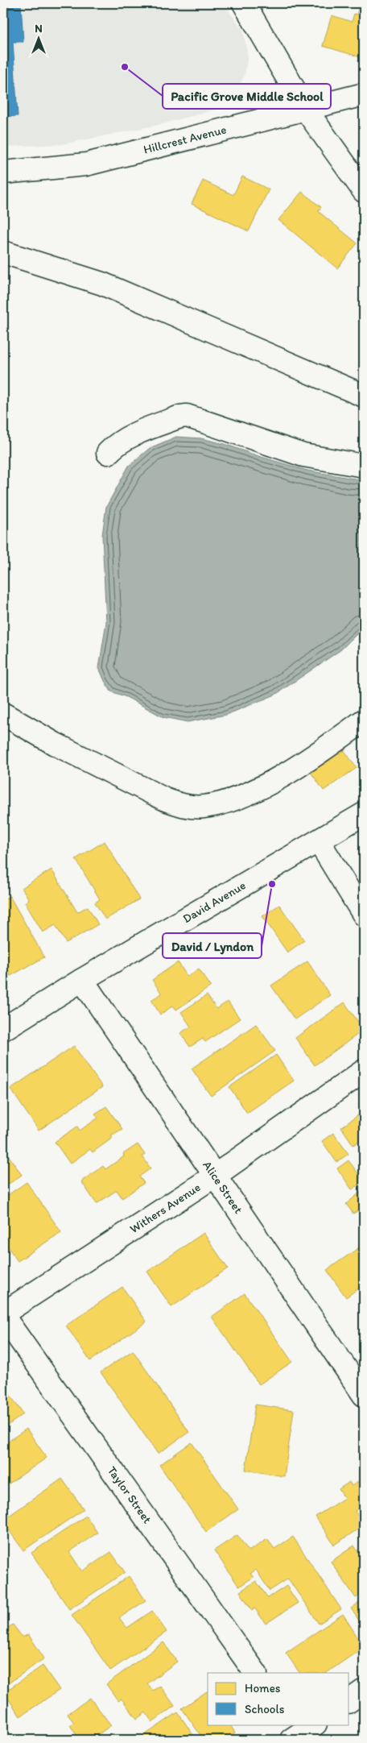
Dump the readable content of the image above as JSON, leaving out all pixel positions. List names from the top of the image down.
{
  "streets": {
    "street": [
      "Hillcrest Avenue",
      "David Avenue",
      "Alice Street",
      "Withers Avenue",
      "Taylor Street"
    ]
  },
  "crossings": [
    ["David Avenue", "Alice Street"],
    ["Alice Street", "Withers Avenue"]
  ],
  "places": ["Pacific Grove Middle School", "David / Lyndon"],
  "legend": ["Homes", "Schools"],
  "north": "top"
}
